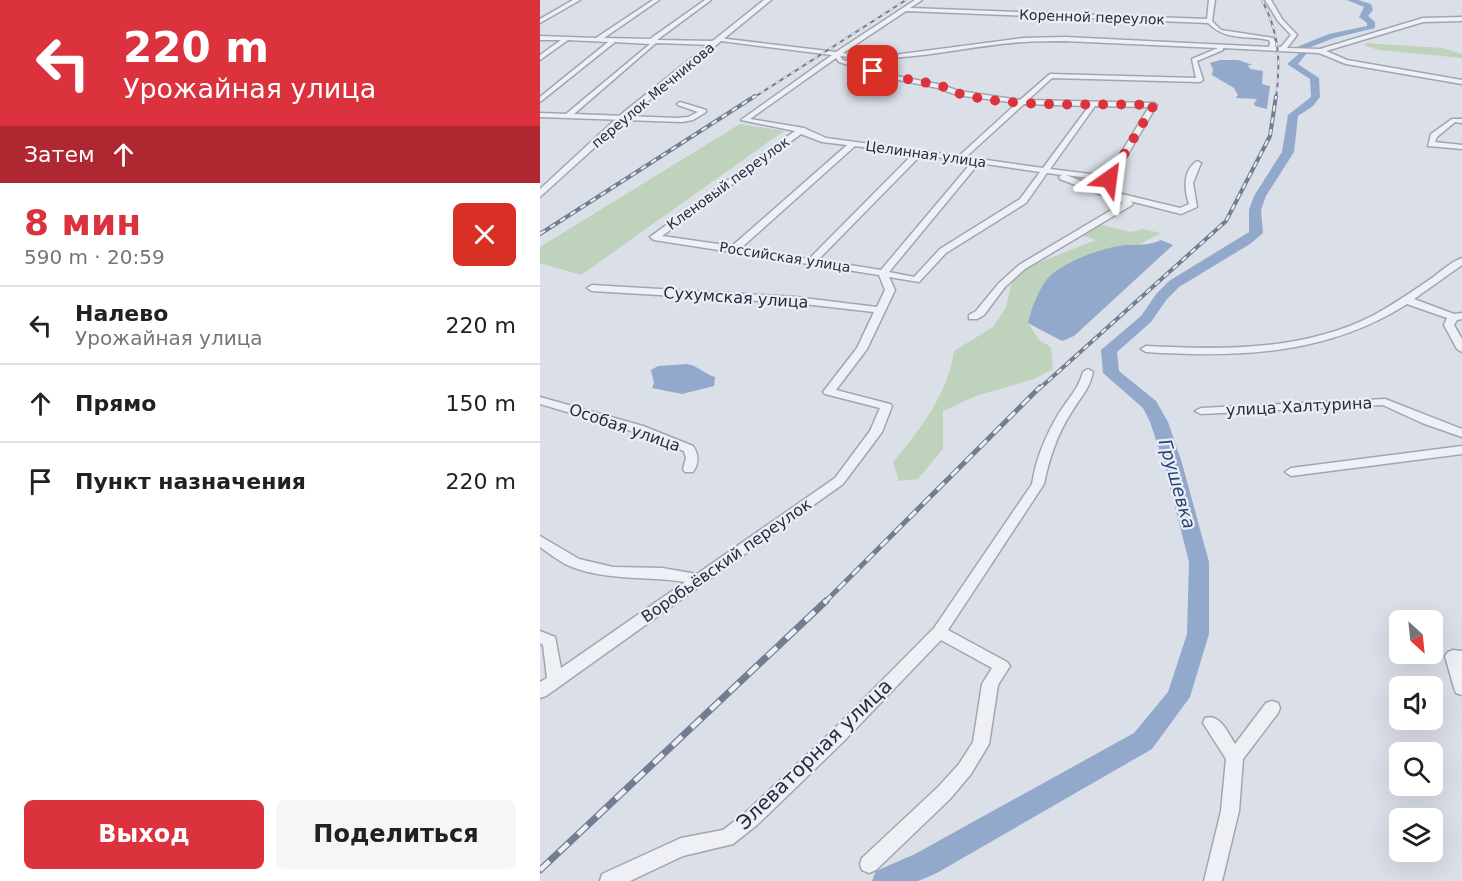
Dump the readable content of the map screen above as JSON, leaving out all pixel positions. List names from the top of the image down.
{
  "streets": {
    "street": [
      "Коренной переулок",
      "переулок Мечникова",
      "Целинная улица",
      "Кленовый переулок",
      "Российская улица",
      "Сухумская улица",
      "улица Халтурина",
      "Особая улица",
      "Воробьёвский переулок",
      "Элеваторная улица"
    ]
  },
  "crossings": [
    ["Целинная улица", "Кленовый переулок"],
    ["Целинная улица", "Российская улица"],
    ["Кленовый переулок", "Российская улица"],
    ["Сухумская улица", "Воробьёвский переулок"]
  ],
  "water": ["Грушевка"],
  "north": "bottom right",
  "page": {
    "turn": ["220 m", "Урожайная улица"],
    "then": "Затем",
    "heading": ["8 мин", "590 m · 20:59"],
    "list": [
      {
        "name": "Налево",
        "note": "Урожайная улица",
        "value": "220 m"
      },
      {
        "name": "Прямо",
        "value": "150 m"
      },
      {
        "name": "Пункт назначения",
        "value": "220 m"
      }
    ],
    "buttons": ["Выход", "Поделиться"]
  }
}
